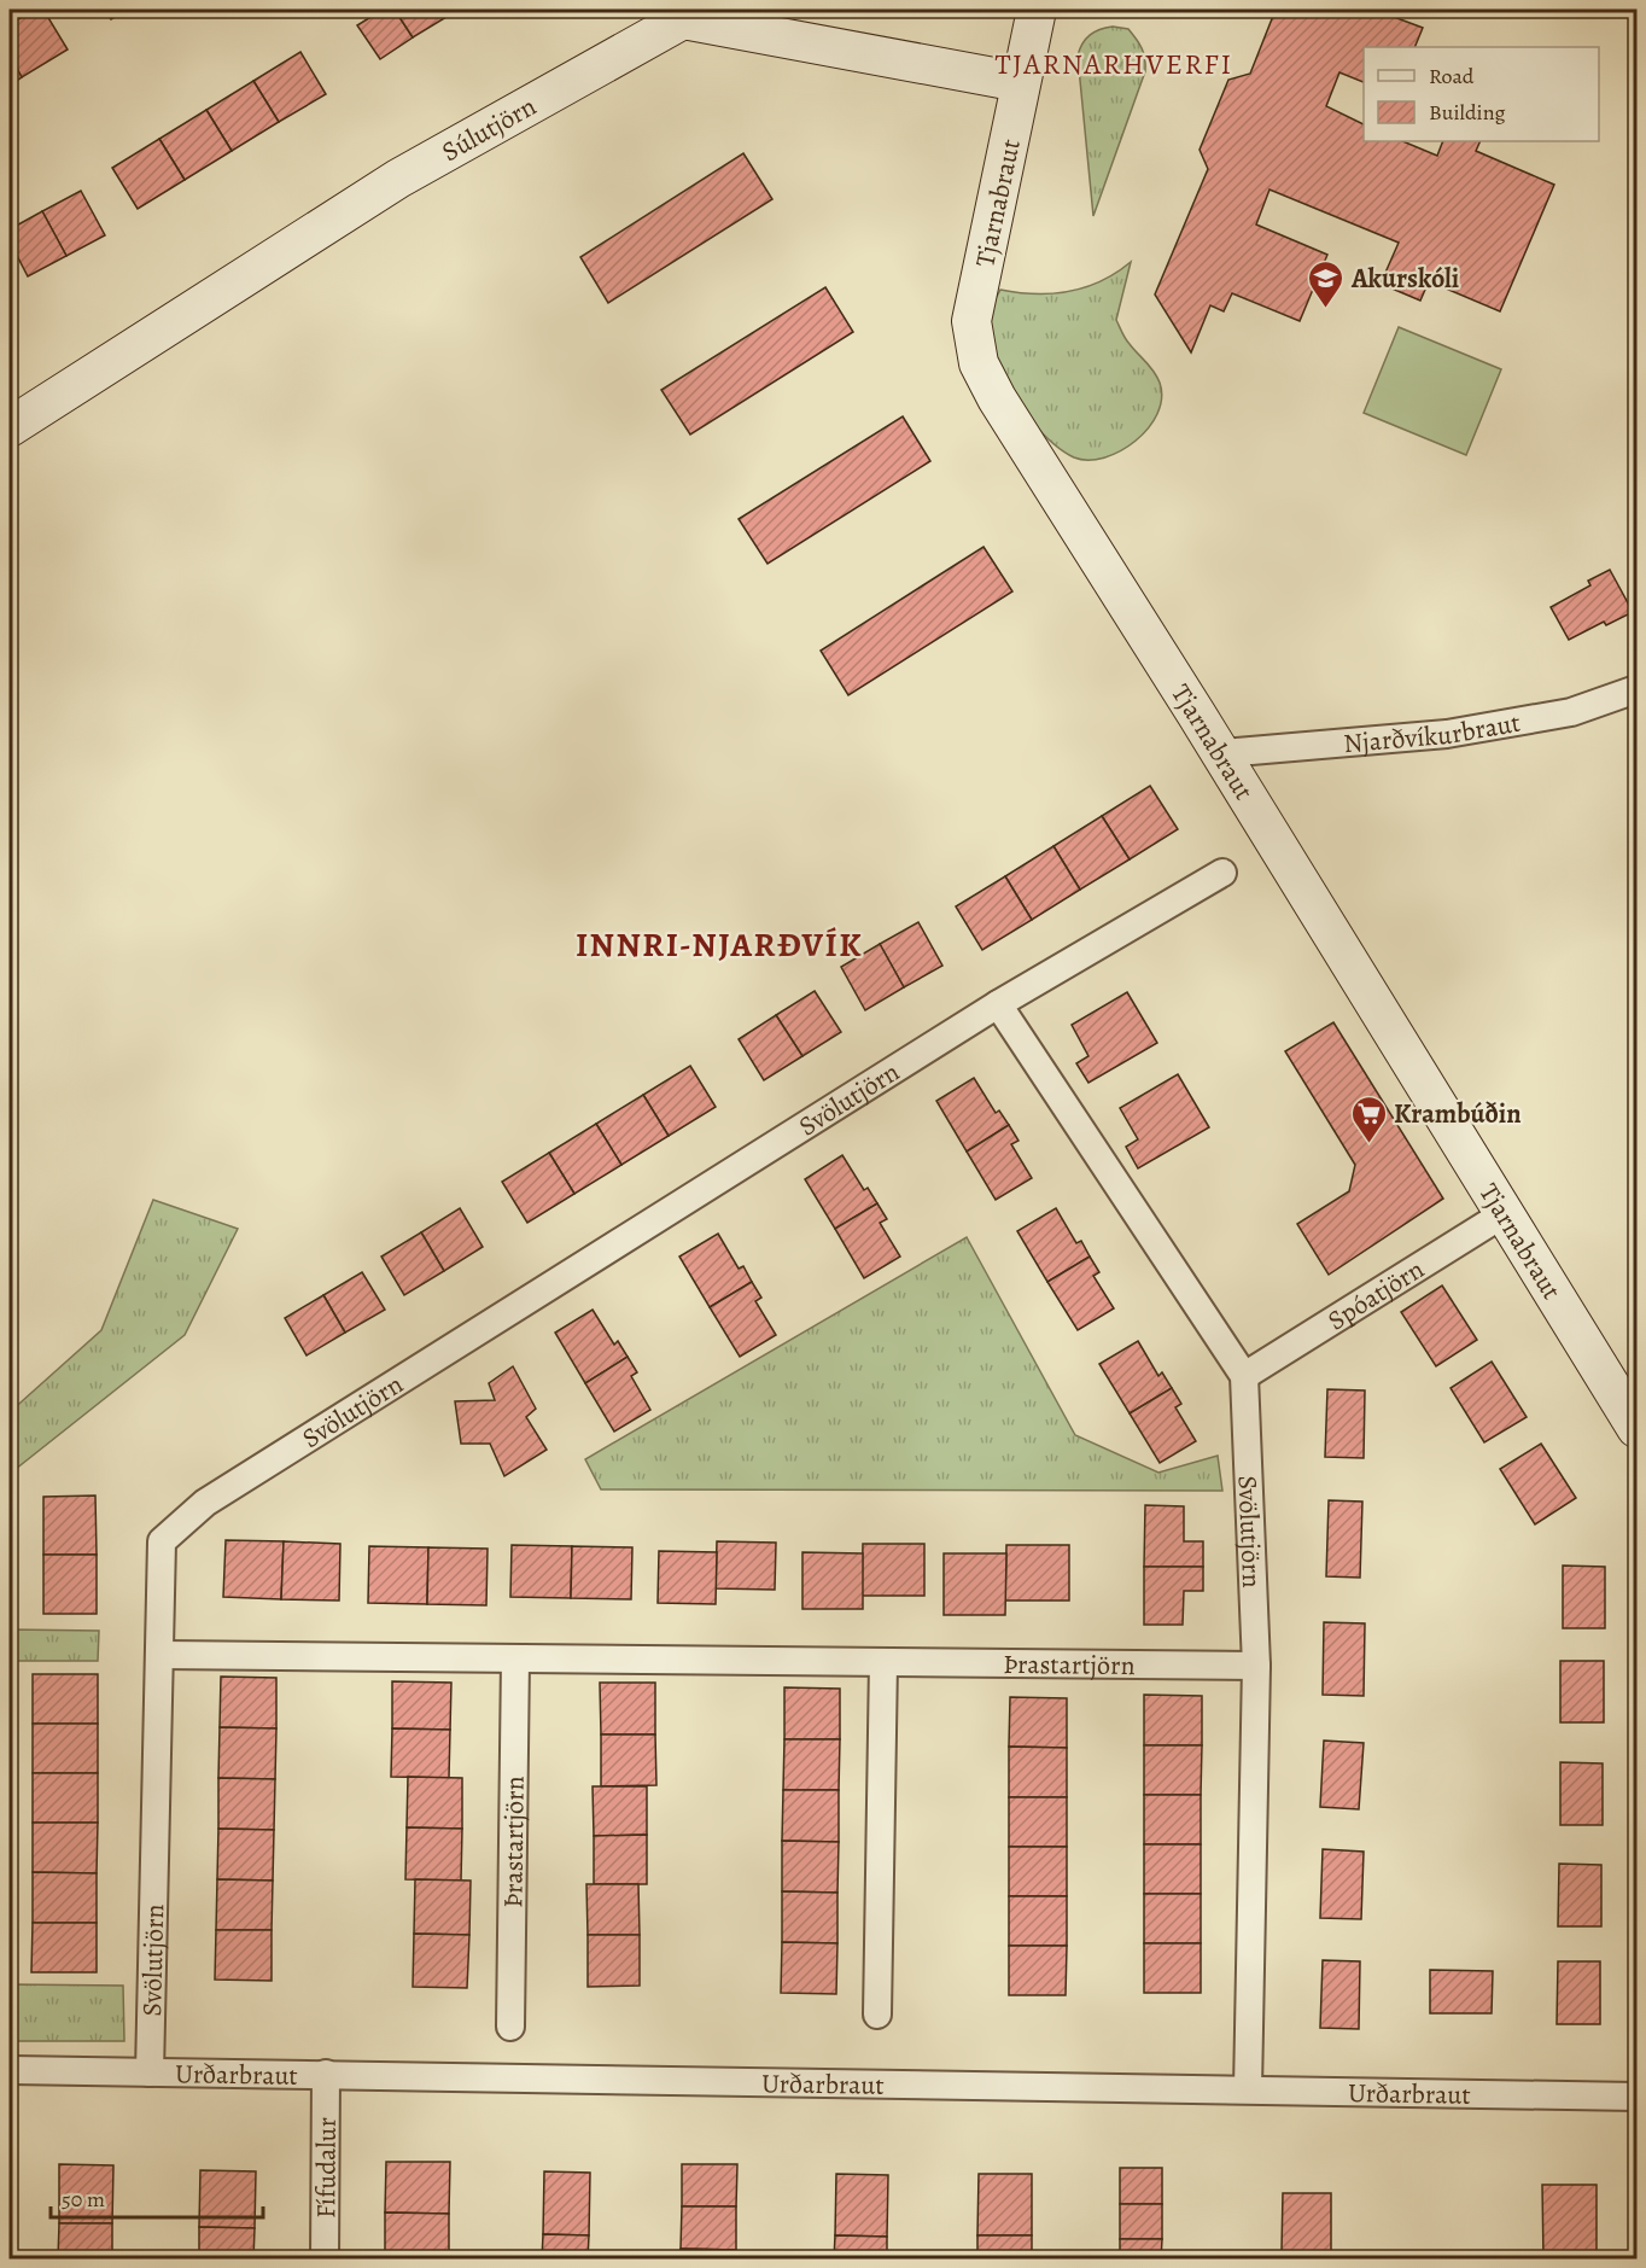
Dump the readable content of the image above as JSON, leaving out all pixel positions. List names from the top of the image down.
{
  "streets": {
    "street": [
      "Súlutjörn",
      "Tjarnabraut",
      "Njarðvíkurbraut",
      "Svölutjörn",
      "Spóatjörn",
      "Þrastartjörn",
      "Urðarbraut",
      "Fífudalur"
    ]
  },
  "crossings": [
    ["Súlutjörn", "Tjarnabraut"],
    ["Tjarnabraut", "Njarðvíkurbraut"],
    ["Tjarnabraut", "Spóatjörn"],
    ["Svölutjörn", "Spóatjörn"],
    ["Svölutjörn", "Þrastartjörn"],
    ["Svölutjörn", "Urðarbraut"],
    ["Urðarbraut", "Fífudalur"]
  ],
  "districts": ["TJARNARHVERFI", "INNRI-NJARÐVÍK"],
  "places": {
    "school or university": ["Akurskóli"],
    "supermarket": ["Krambúðin"]
  },
  "legend": ["Road", "Building"],
  "scale_bar": "50 m"
}
